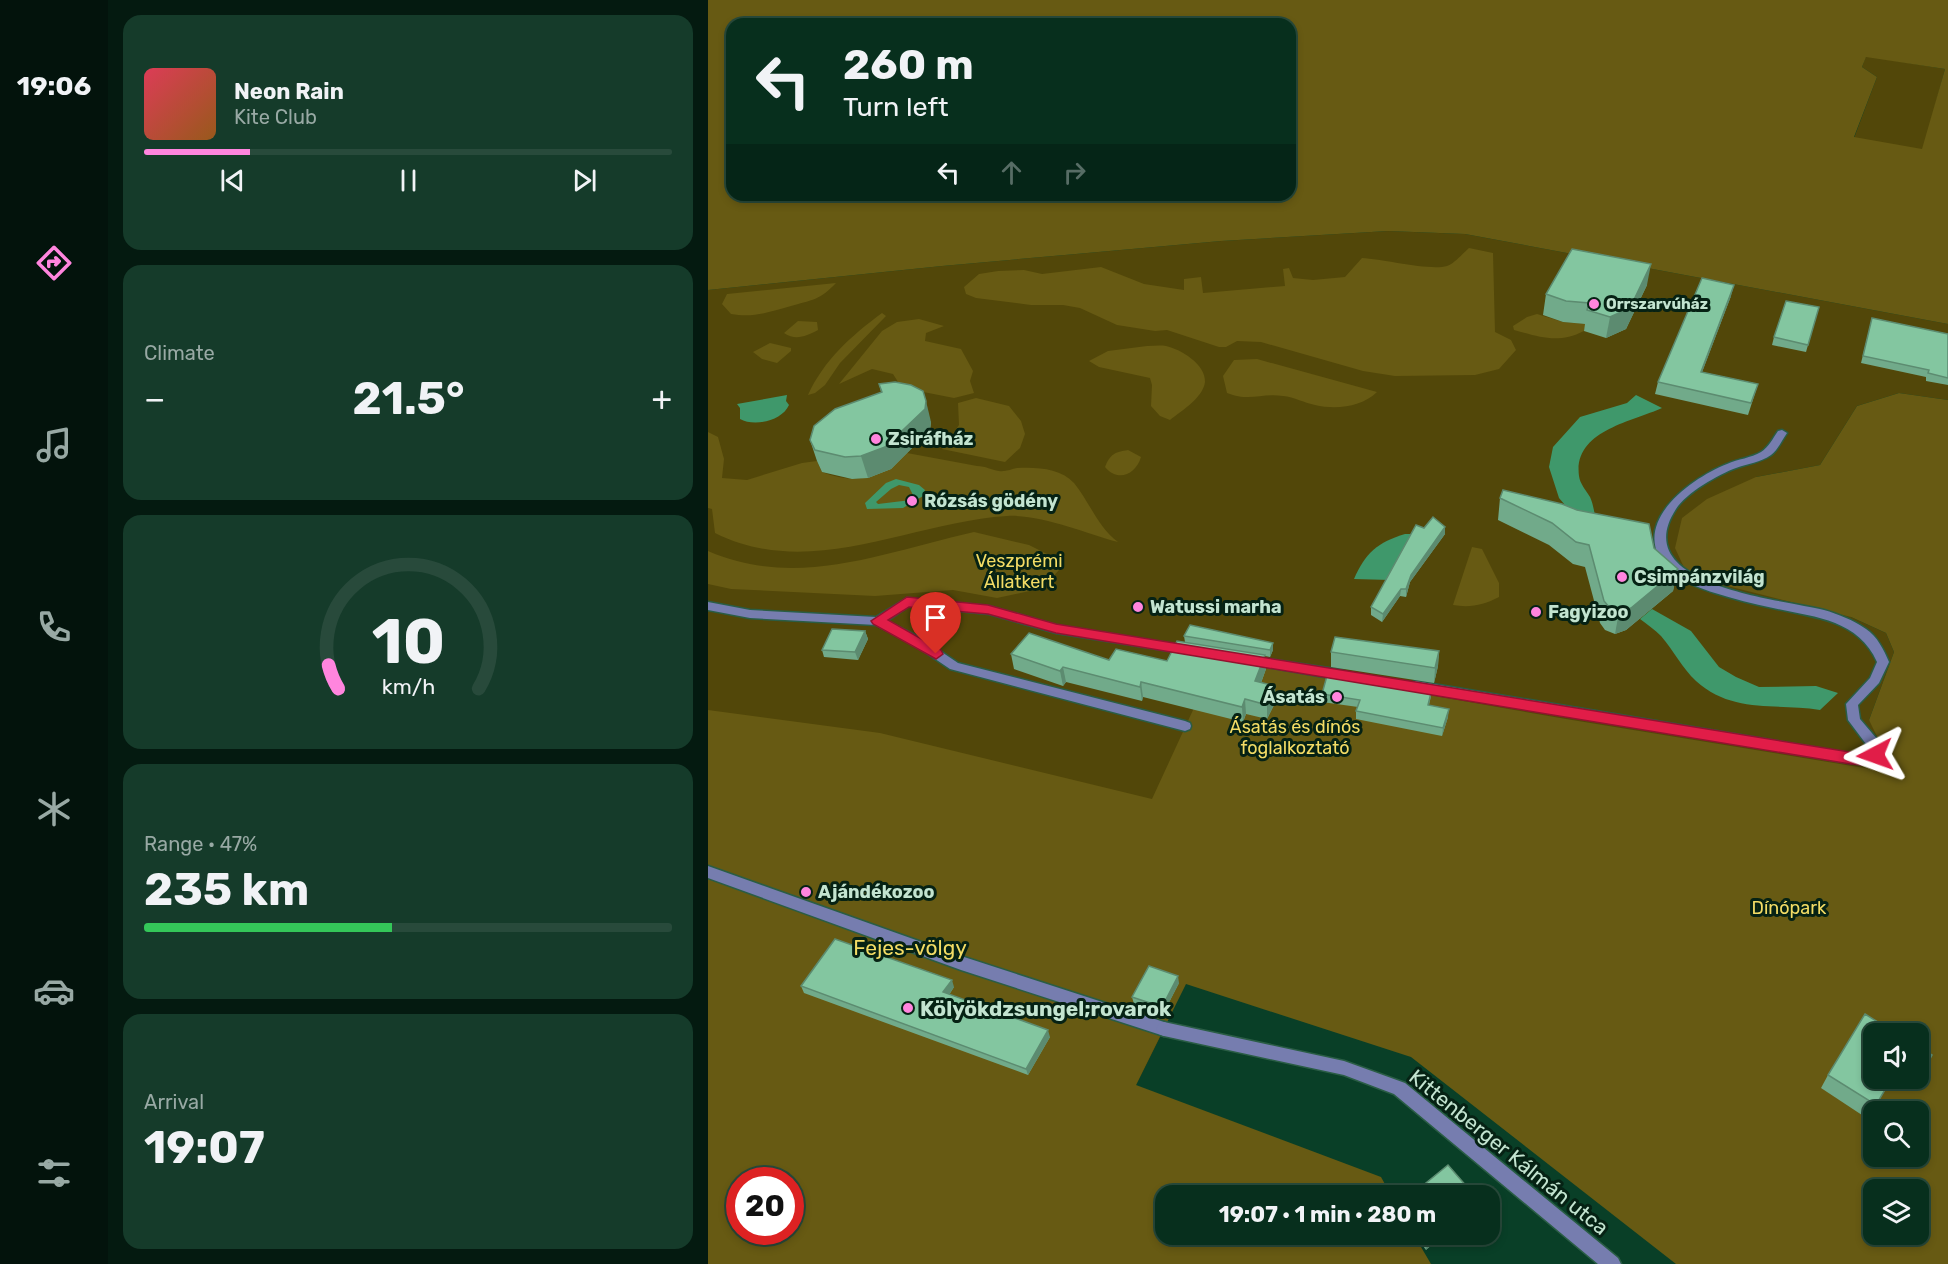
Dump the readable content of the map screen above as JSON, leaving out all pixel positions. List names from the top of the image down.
{
  "streets": {
    "street": ["Kittenberger Kálmán utca"]
  },
  "parks": [
    "Veszprémi Állatkert",
    "Ásatás és dínós foglalkoztató",
    "Dínópark",
    "Fejes-völgy"
  ],
  "places": [
    "Orrszarvúház",
    "Zsiráfház",
    "Rózsás gödény",
    "Csimpánzvilág",
    "Watussi marha",
    "Fagyizoo",
    "Ásatás",
    "Ajándékozoo",
    "Kölyökdzsungel;rovarok"
  ],
  "page": {
    "tabs": "19:06",
    "turn": ["260 m", "Turn left"],
    "song": ["Neon Rain", "Kite Club"],
    "tile": [
      "Climate",
      ["Range · 47%", "235 km"],
      ["Arrival", "19:07"]
    ],
    "heat": ["−", "21.5°", "+"],
    "limit": "20",
    "trip": "19:07 · 1 min · 280 m",
    "gauge": ["10", "km/h"]
  }
}
